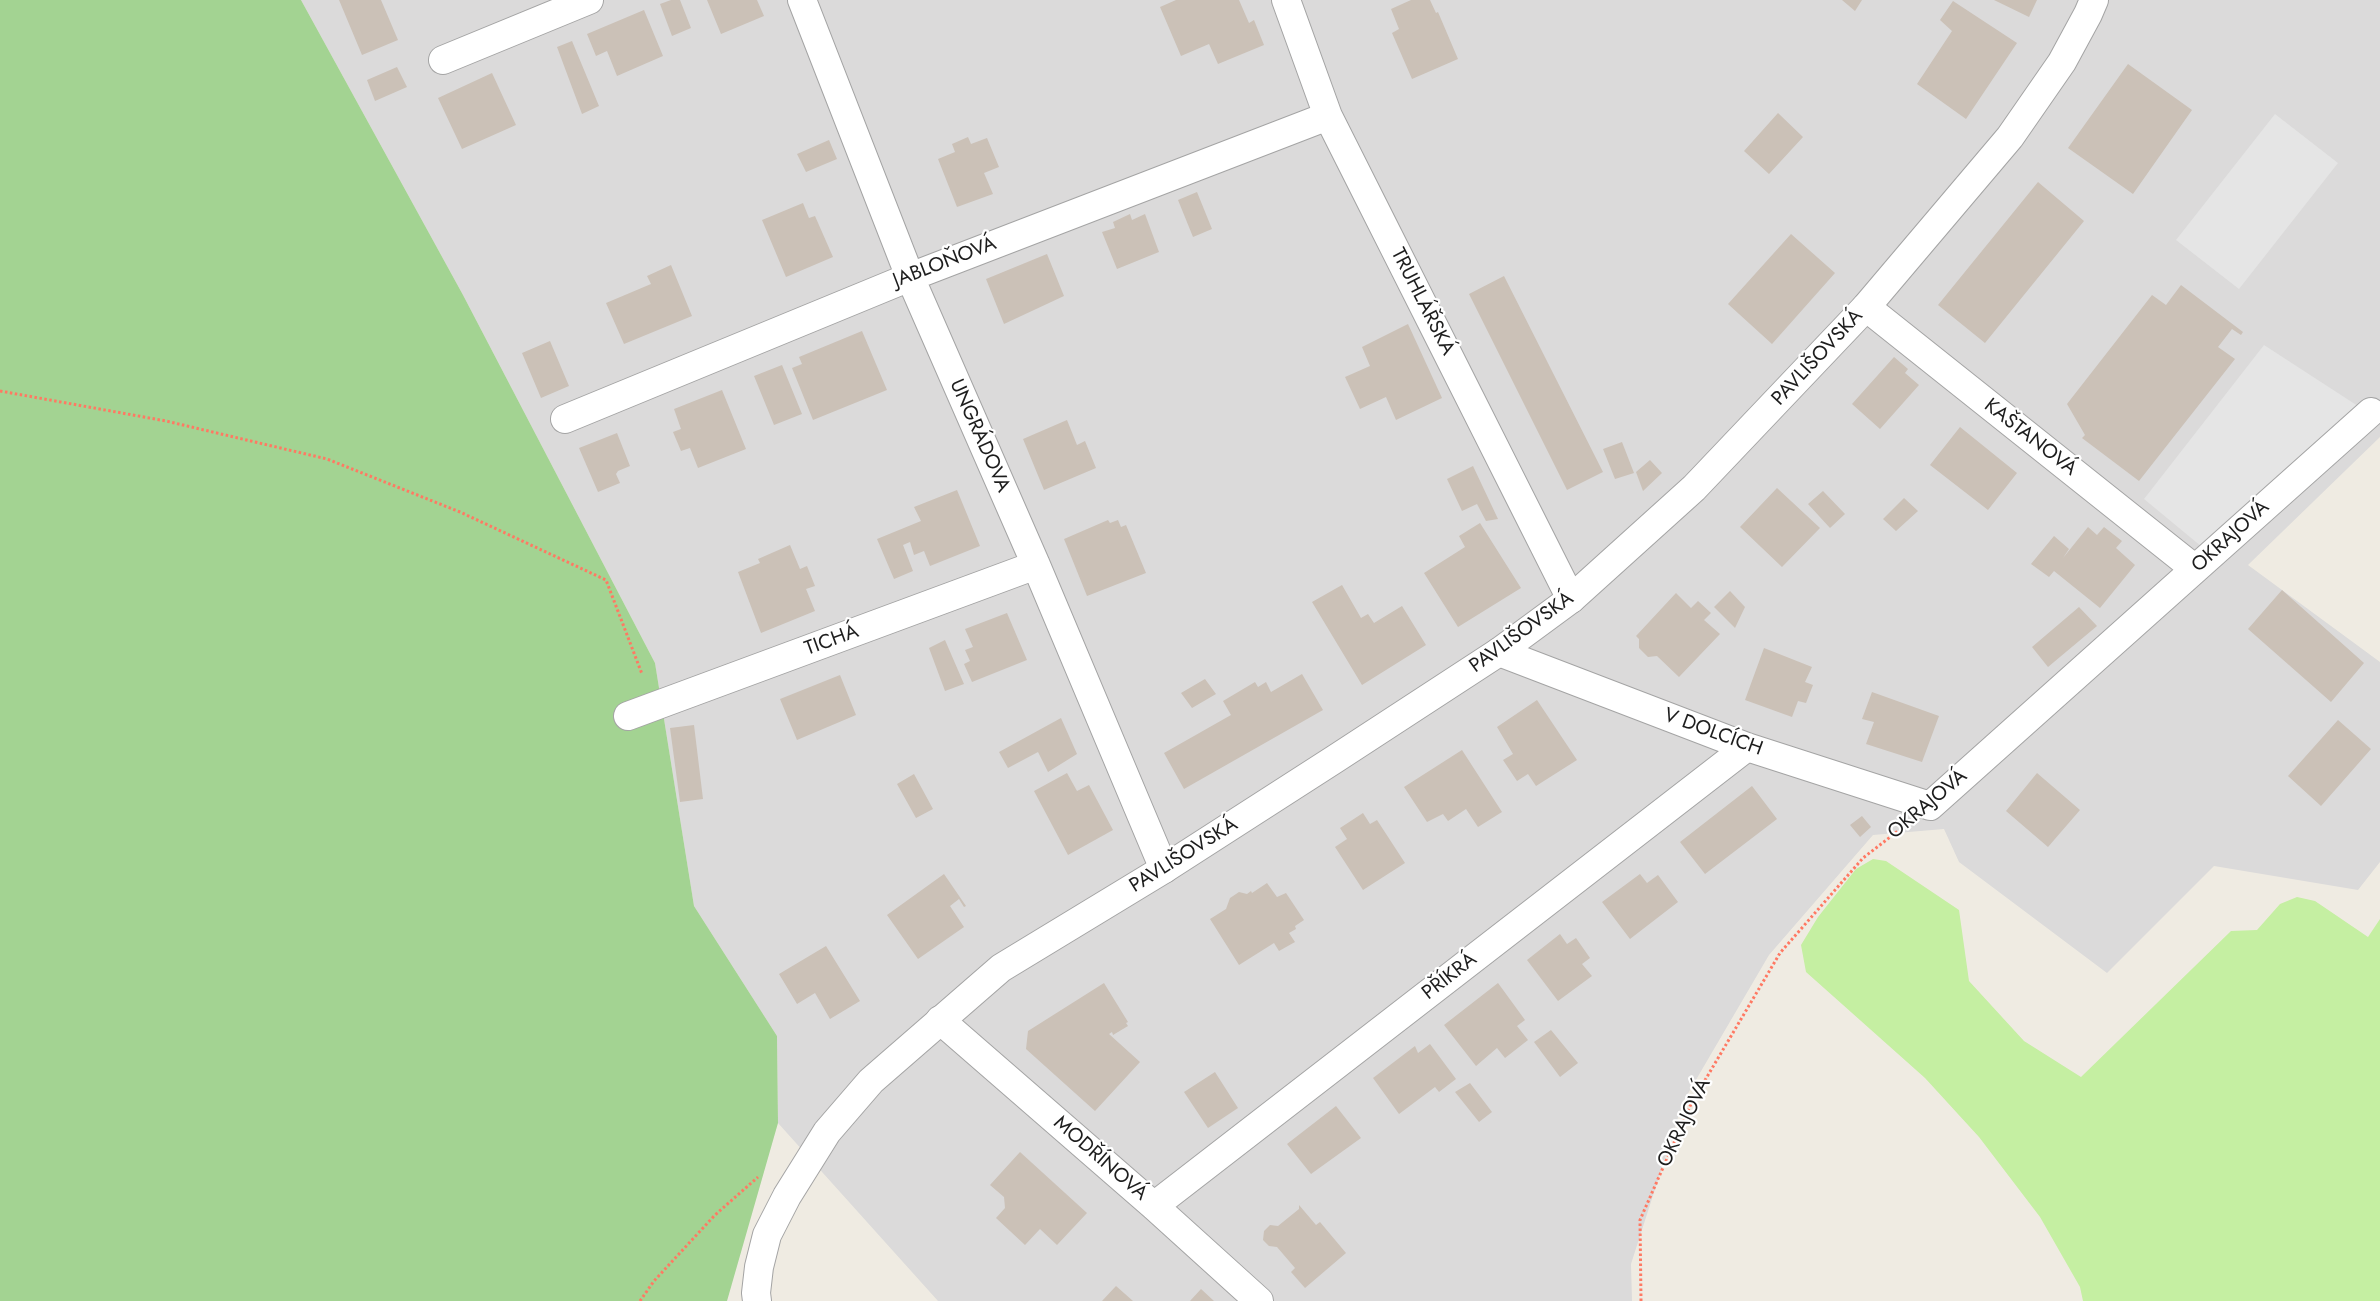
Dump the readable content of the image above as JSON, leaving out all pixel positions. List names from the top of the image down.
{
  "streets": {
    "street": [
      "JABLOŇOVÁ",
      "TRUHLÁŘSKÁ",
      "PAVLIŠOVSKÁ",
      "UNGRÁDOVA",
      "KAŠTANOVÁ",
      "OKRAJOVÁ",
      "TICHÁ",
      "V DOLCÍCH",
      "PŘÍKRÁ",
      "MODŘÍNOVÁ"
    ]
  },
  "crossings": [
    ["JABLOŇOVÁ", "TRUHLÁŘSKÁ"],
    ["JABLOŇOVÁ", "UNGRÁDOVA"],
    ["TRUHLÁŘSKÁ", "PAVLIŠOVSKÁ"],
    ["PAVLIŠOVSKÁ", "UNGRÁDOVA"],
    ["PAVLIŠOVSKÁ", "KAŠTANOVÁ"],
    ["PAVLIŠOVSKÁ", "V DOLCÍCH"],
    ["PAVLIŠOVSKÁ", "MODŘÍNOVÁ"],
    ["UNGRÁDOVA", "TICHÁ"],
    ["KAŠTANOVÁ", "OKRAJOVÁ"],
    ["OKRAJOVÁ", "V DOLCÍCH"],
    ["V DOLCÍCH", "PŘÍKRÁ"],
    ["PŘÍKRÁ", "MODŘÍNOVÁ"]
  ]
}
